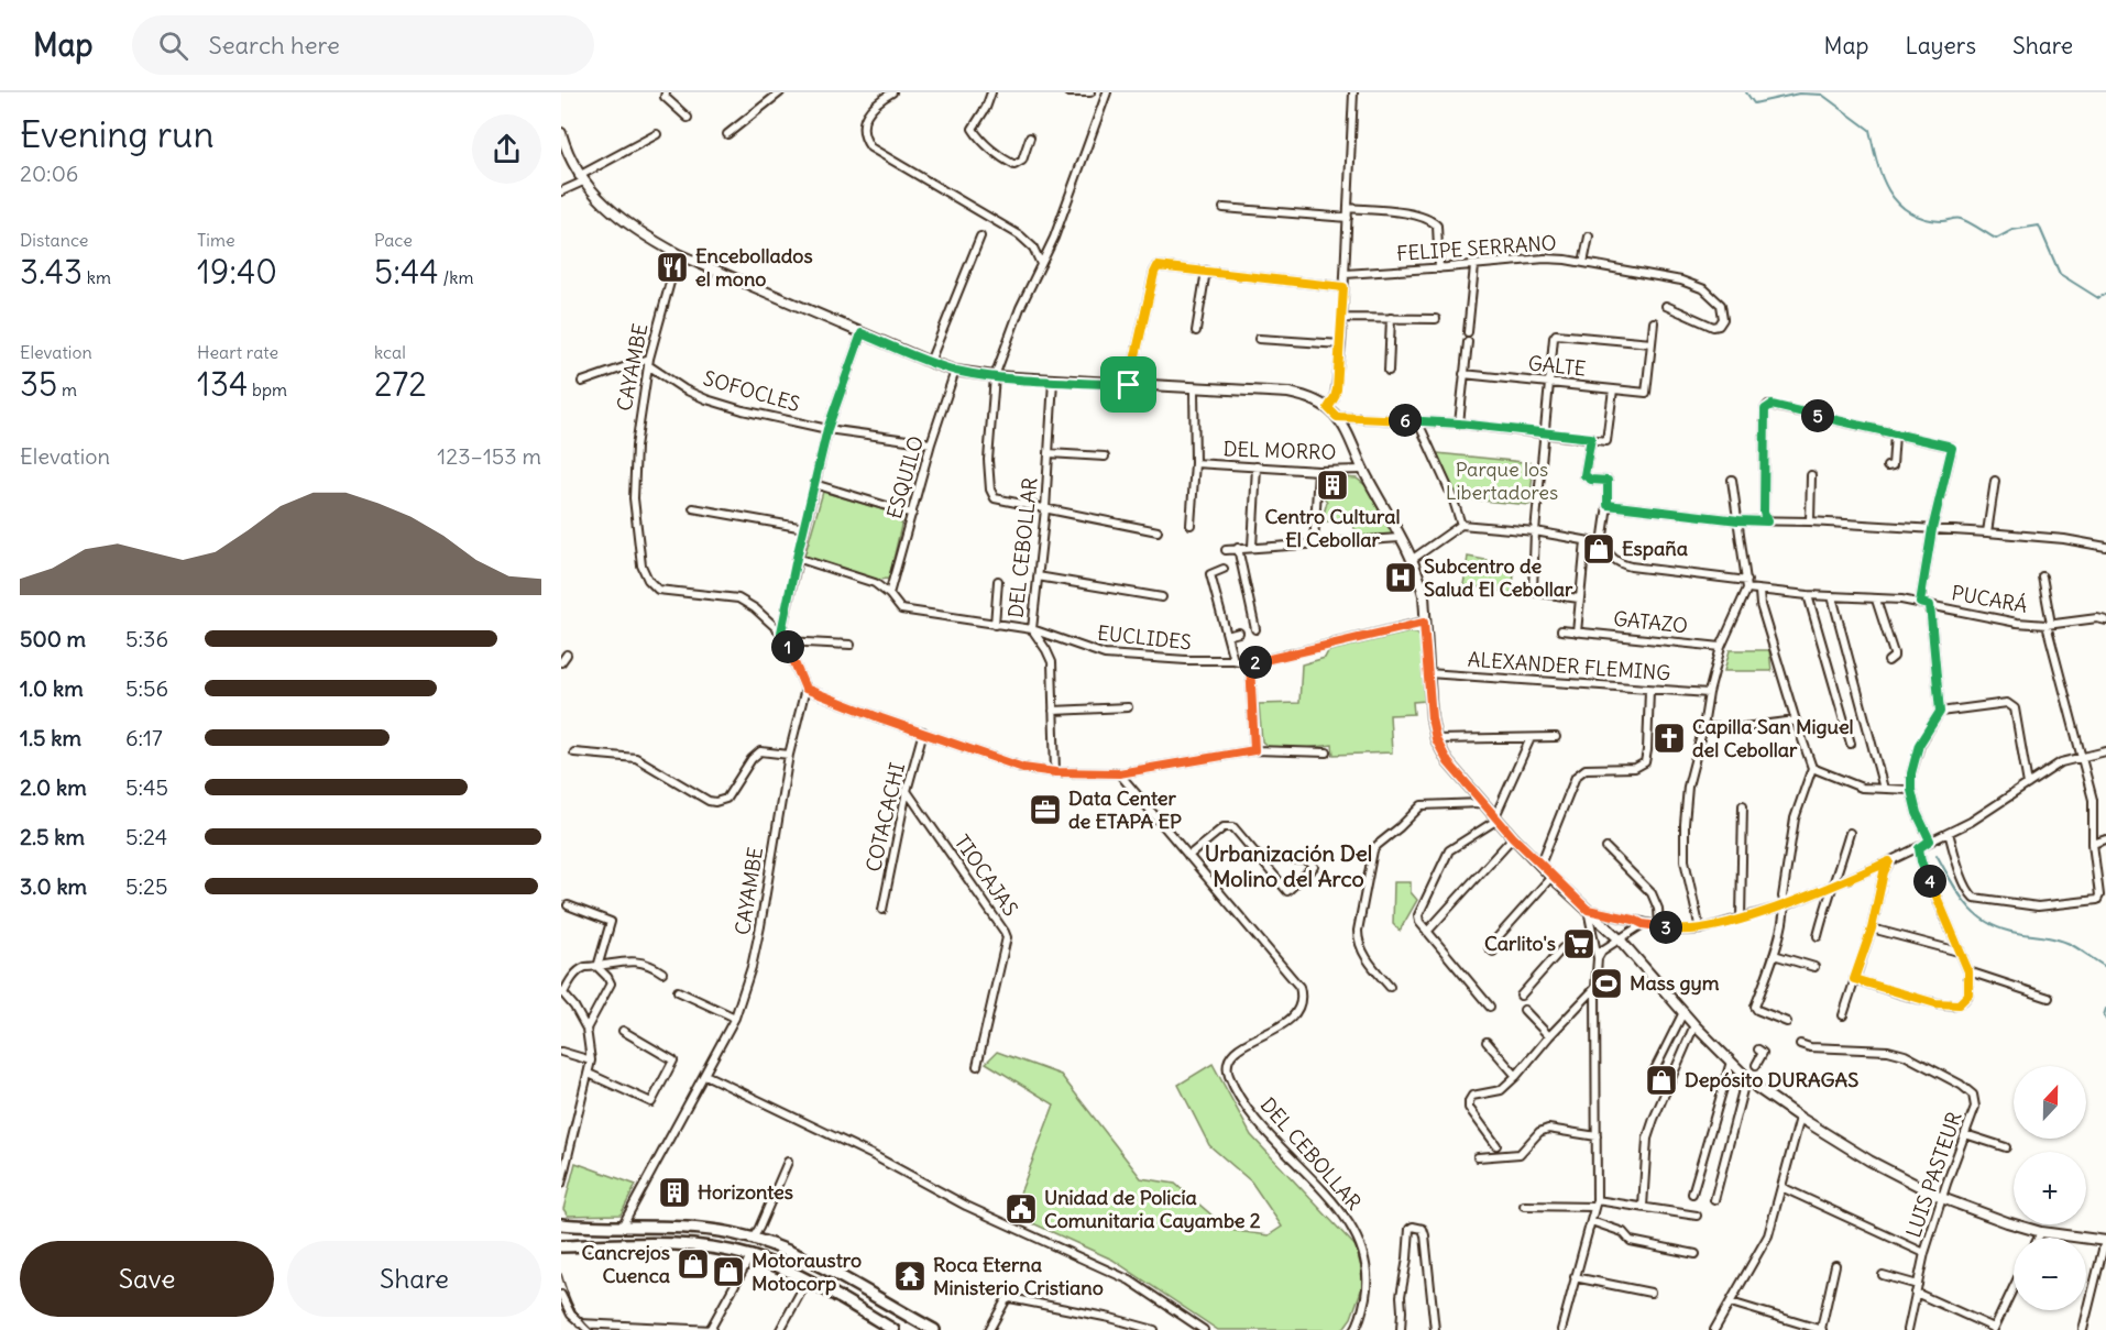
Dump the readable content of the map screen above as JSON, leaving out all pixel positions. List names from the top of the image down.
{
  "streets": {
    "street": [
      "FELIPE SERRANO",
      "GALTE",
      "CAYAMBE",
      "SOFOCLES",
      "DEL MORRO",
      "ESQUILO",
      "DEL CEBOLLAR",
      "PUCARÁ",
      "GATAZO",
      "EUCLIDES",
      "ALEXANDER FLEMING",
      "COTACACHI",
      "TIOCAJAS",
      "LUIS PASTEUR"
    ]
  },
  "crossings": [
    ["CAYAMBE", "SOFOCLES"],
    ["SOFOCLES", "ESQUILO"],
    ["ESQUILO", "EUCLIDES"],
    ["DEL CEBOLLAR", "EUCLIDES"],
    ["COTACACHI", "TIOCAJAS"]
  ],
  "districts": ["Urbanización Del Molino del Arco"],
  "parks": ["Parque los Libertadores"],
  "places": {
    "restaurant": ["Encebollados el mono"],
    "building": ["Centro Cultural El Cebollar", "Horizontes"],
    "shop": [
      "España",
      "Depósito DURAGAS",
      "Cancrejos Cuenca",
      "Motoraustro Motocorp"
    ],
    "hospital": ["Subcentro de Salud El Cebollar"],
    "church": ["Capilla San Miguel del Cebollar"],
    "office": ["Data Center de ETAPA EP"],
    "supermarket": ["Carlito's"],
    "sports": ["Mass gym"],
    "public building": ["Unidad de Policía Comunitaria Cayambe 2"],
    "temple": ["Roca Eterna Ministerio Cristiano"]
  },
  "north": "top",
  "page": {
    "header": "Map",
    "search": "Search here",
    "nav": ["Map", "Layers", "Share"],
    "heading": ["Evening run", "20:06"],
    "stats": [
      ["Distance", "3.43 km"],
      ["Time", "19:40"],
      ["Pace", "5:44 /km"],
      ["Elevation", "35 m"],
      ["Heart rate", "134 bpm"],
      ["kcal", "272"]
    ],
    "pins": [
      "5",
      "6",
      "1",
      "2",
      "4",
      "3"
    ],
    "chart": ["Elevation", "123–153 m"],
    "list": [
      {
        "name": "500 m",
        "note": "5:36"
      },
      {
        "name": "1.0 km",
        "note": "5:56"
      },
      {
        "name": "1.5 km",
        "note": "6:17"
      },
      {
        "name": "2.0 km",
        "note": "5:45"
      },
      {
        "name": "2.5 km",
        "note": "5:24"
      },
      {
        "name": "3.0 km",
        "note": "5:25"
      }
    ],
    "map_buttons": ["+", "−"],
    "buttons": ["Save", "Share"]
  }
}
